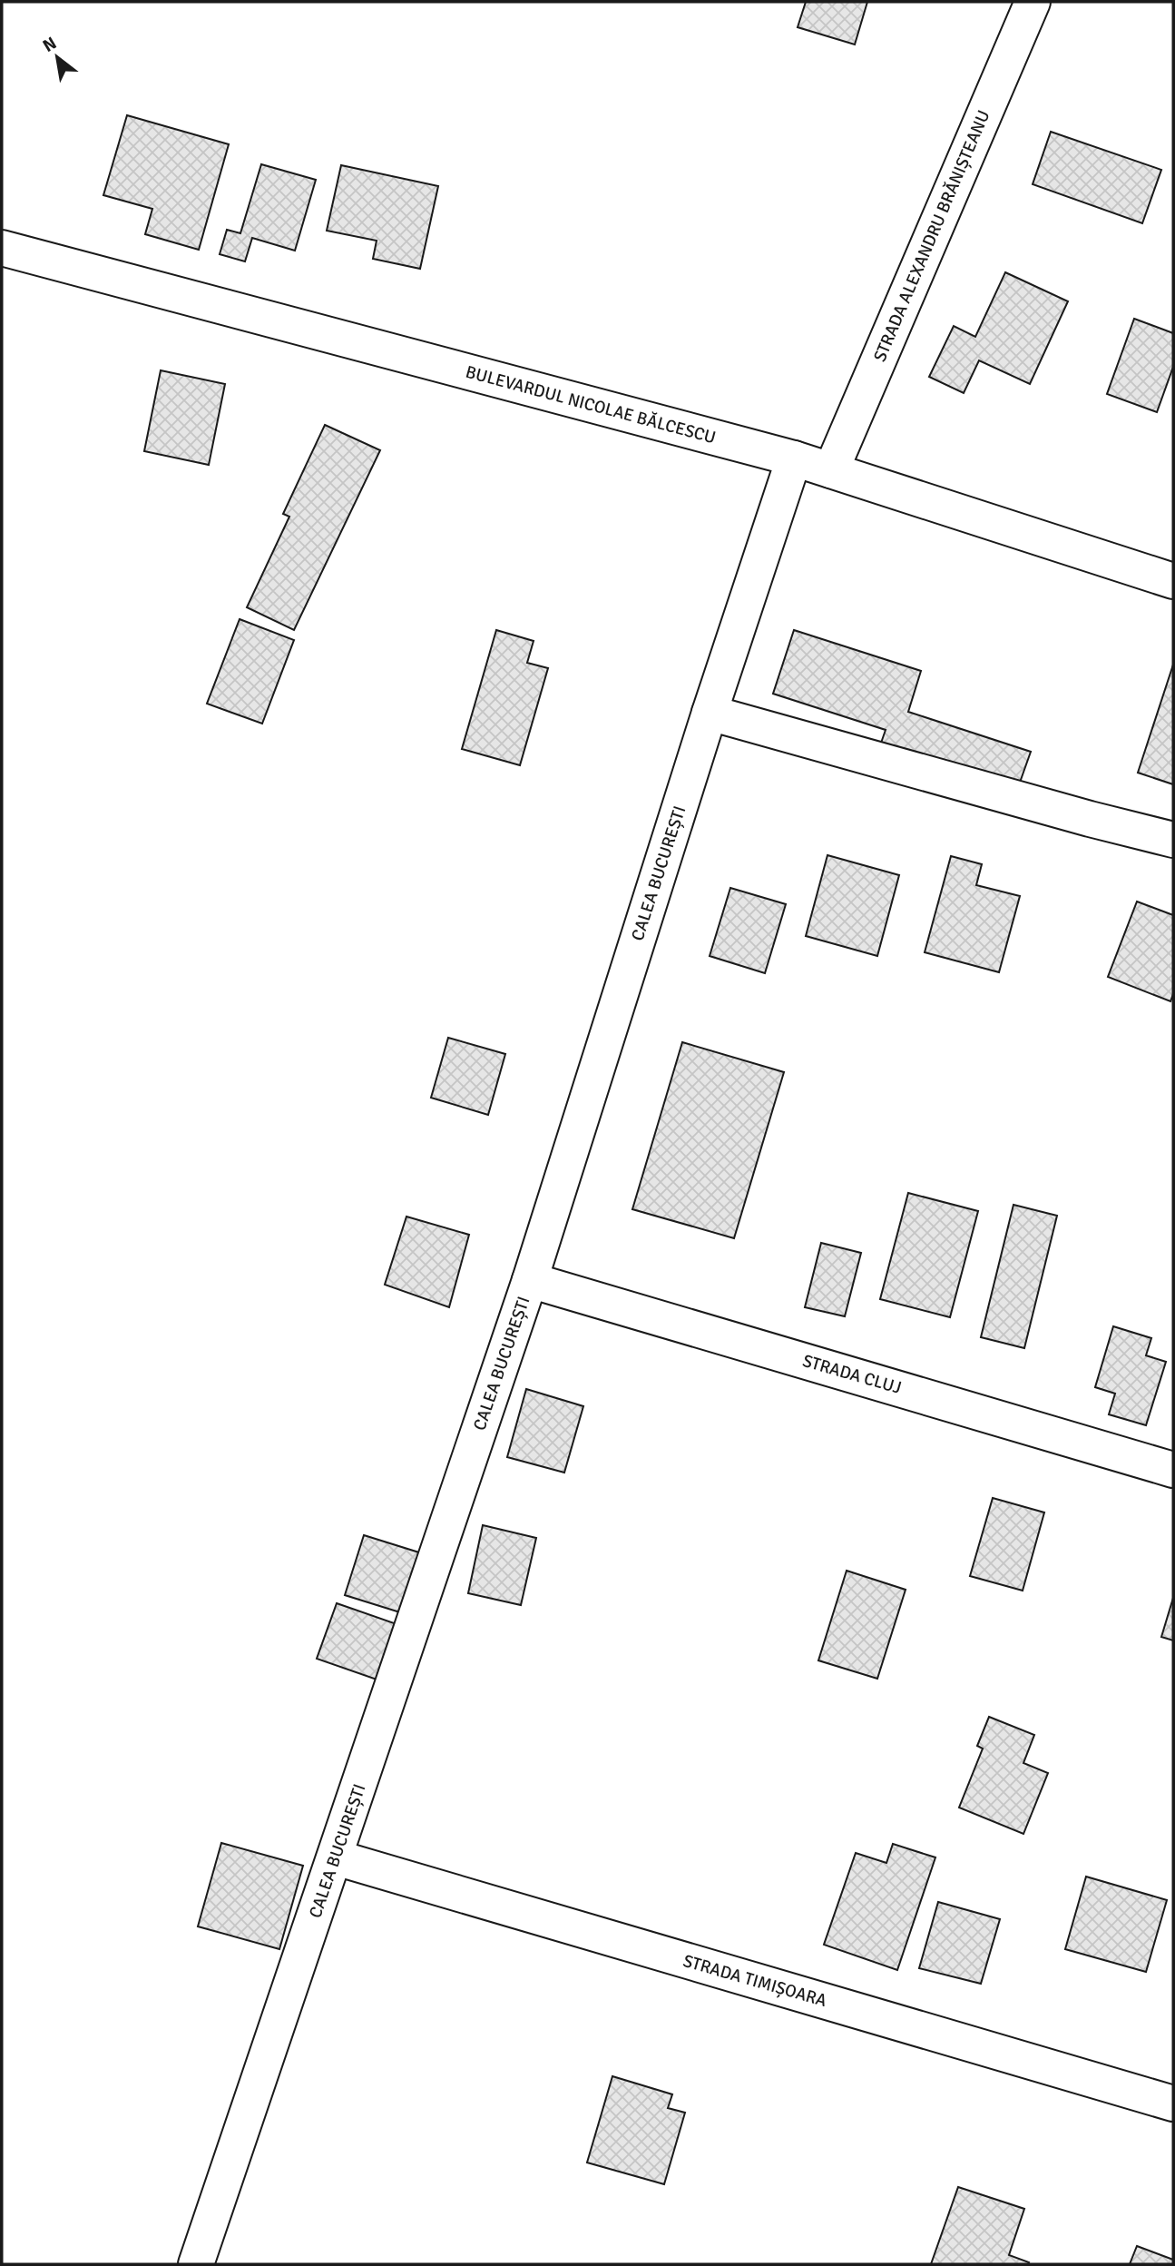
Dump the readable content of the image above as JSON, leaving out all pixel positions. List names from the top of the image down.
{
  "streets": {
    "street": [
      "STRADA ALEXANDRU BRĂNIȘTEANU",
      "BULEVARDUL NICOLAE BĂLCESCU",
      "CALEA BUCUREȘTI",
      "STRADA CLUJ",
      "STRADA TIMIȘOARA"
    ]
  },
  "crossings": [
    ["STRADA ALEXANDRU BRĂNIȘTEANU", "BULEVARDUL NICOLAE BĂLCESCU"],
    ["BULEVARDUL NICOLAE BĂLCESCU", "CALEA BUCUREȘTI"],
    ["CALEA BUCUREȘTI", "STRADA CLUJ"],
    ["CALEA BUCUREȘTI", "STRADA TIMIȘOARA"]
  ],
  "north": "top left"
}
